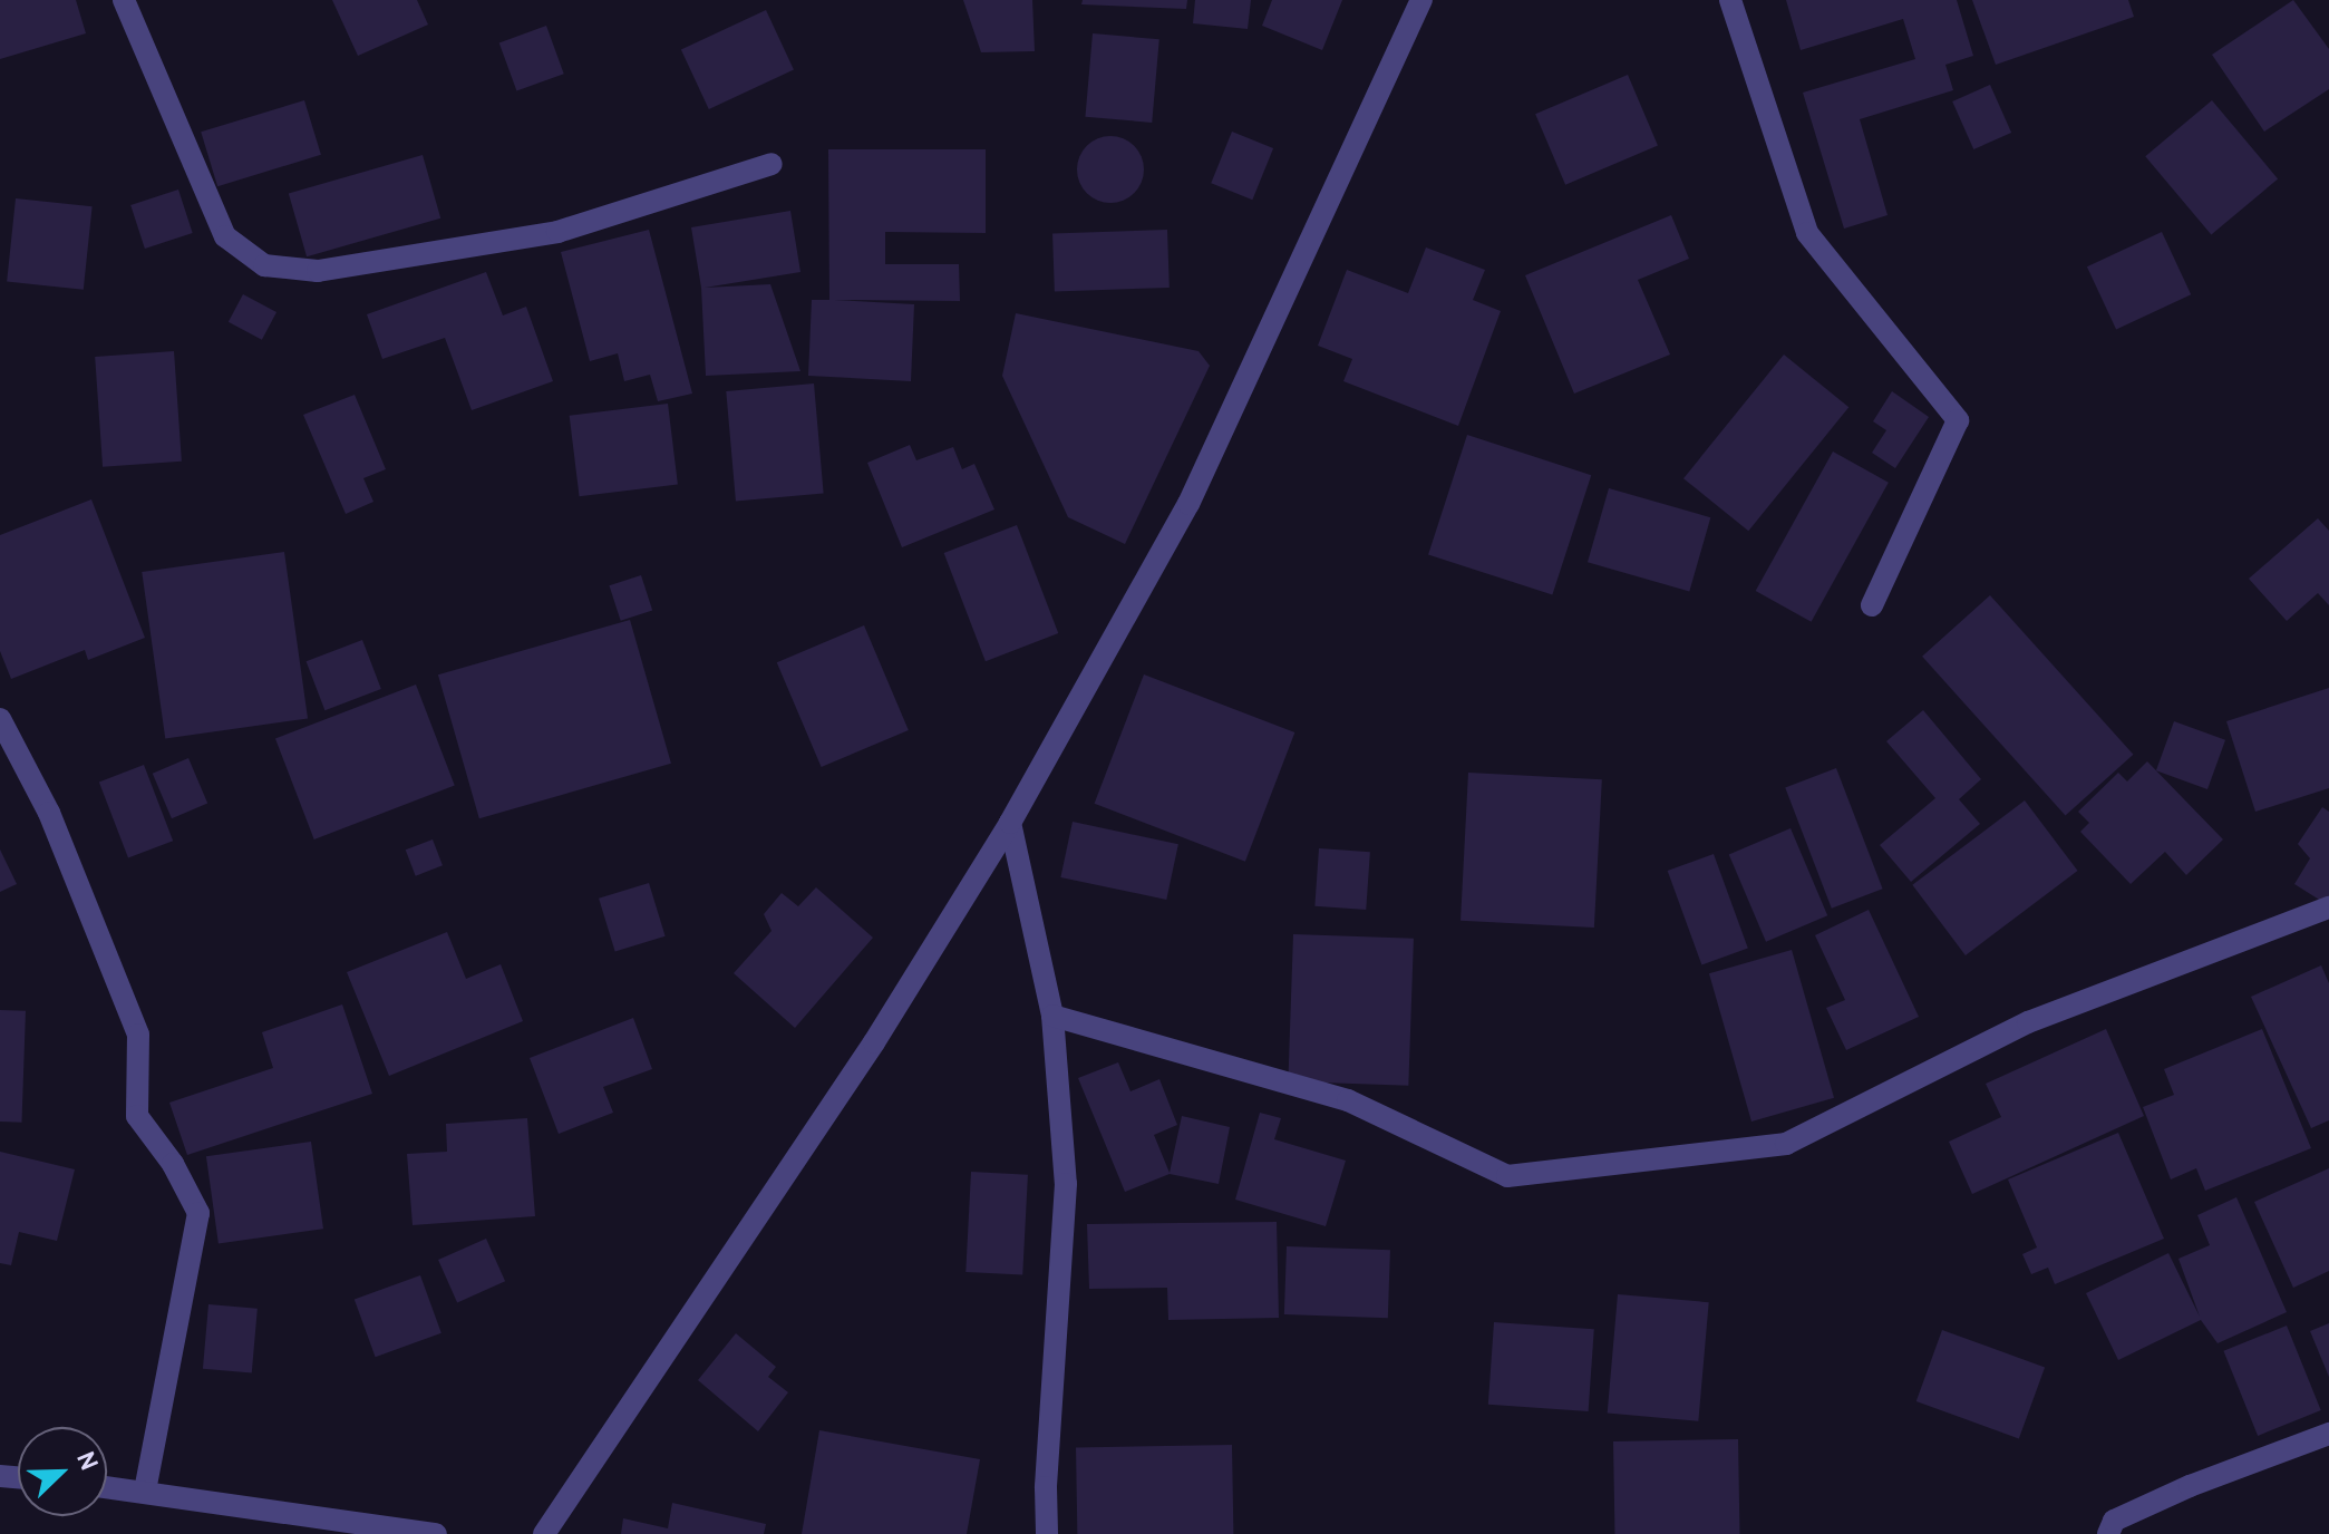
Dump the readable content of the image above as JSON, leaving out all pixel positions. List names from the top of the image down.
{
  "north": "top right"
}
